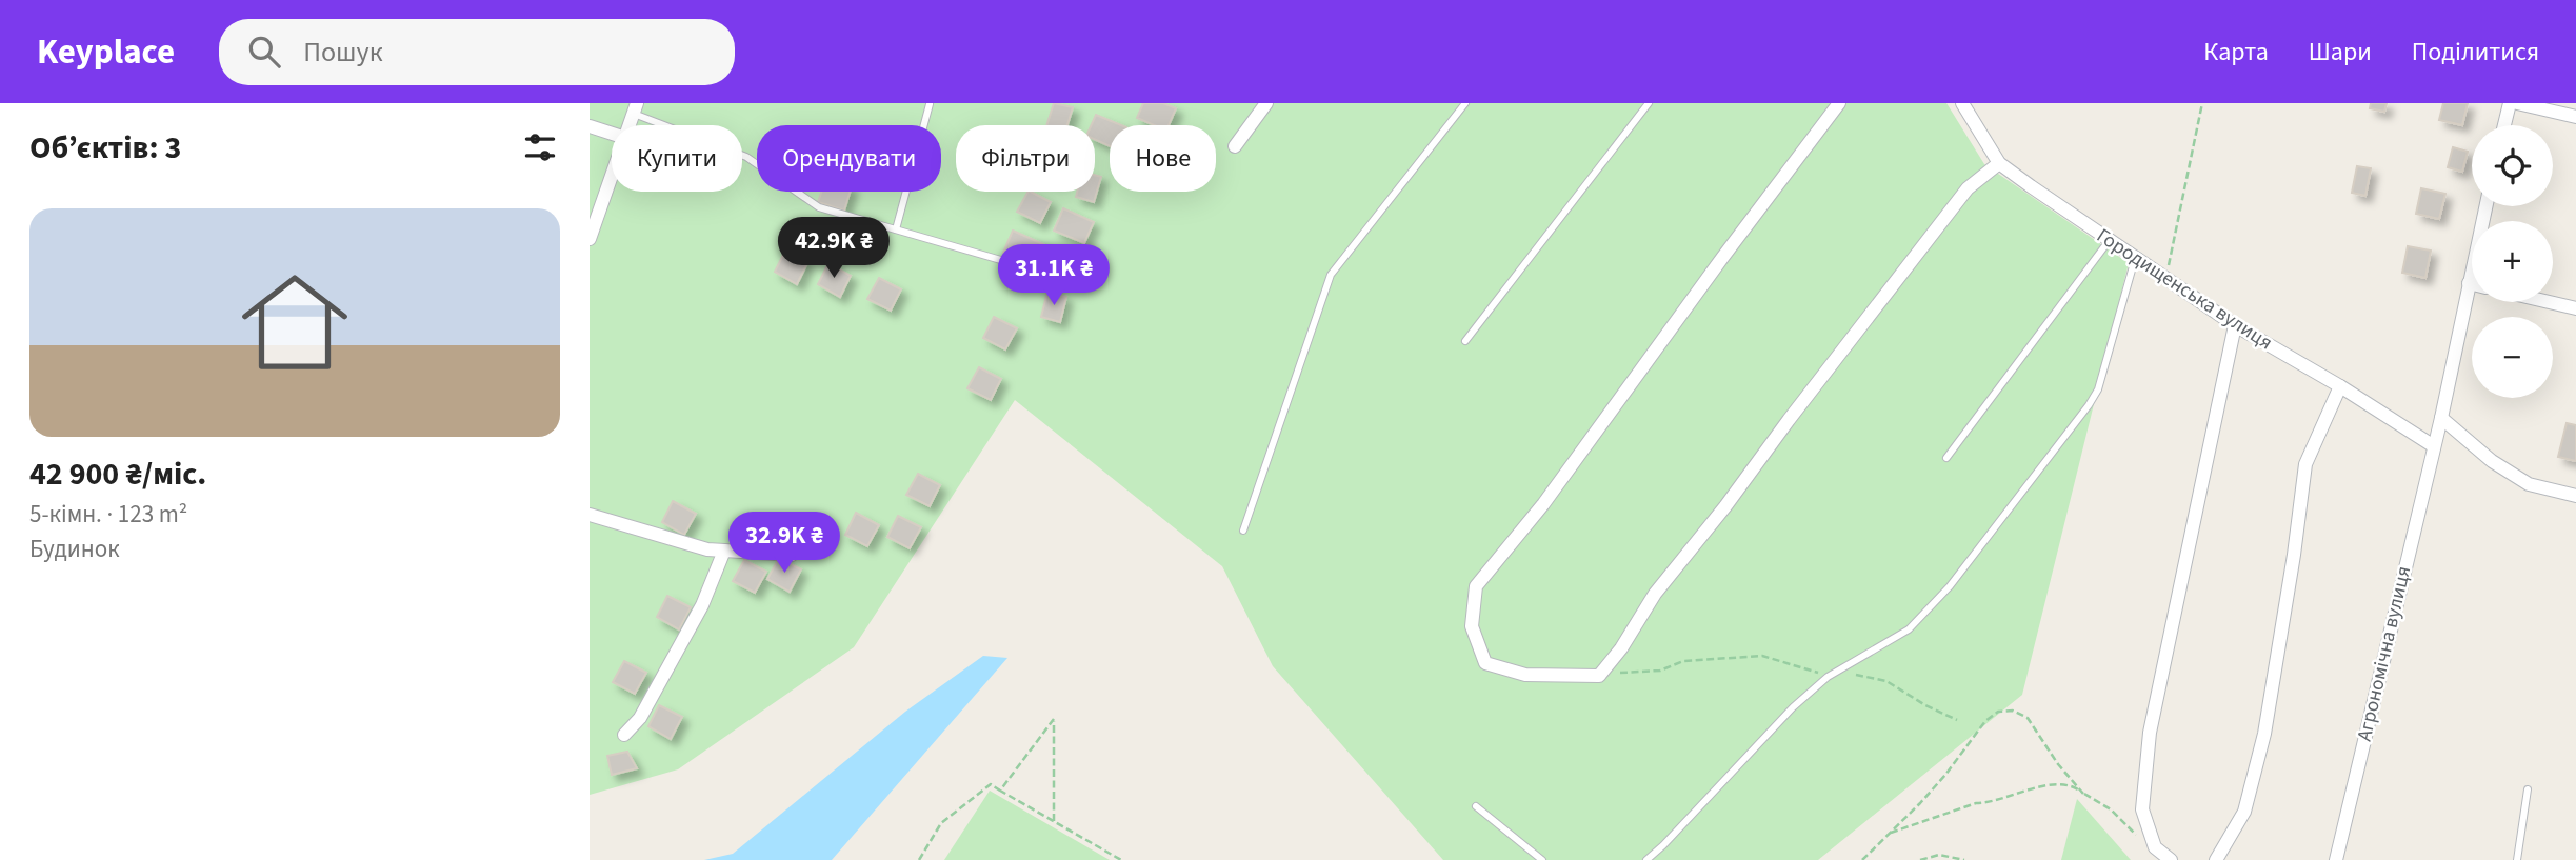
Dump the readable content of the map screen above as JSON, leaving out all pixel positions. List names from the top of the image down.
{
  "streets": {
    "street": ["Городищенська вулиця", "Агрономічна вулиця"]
  },
  "crossings": [
    ["Городищенська вулиця", "Агрономічна вулиця"]
  ],
  "page": {
    "header": "Keyplace",
    "search": "Пошук",
    "nav": ["Карта", "Шари", "Поділитися"],
    "heading": "Об’єктів: 3",
    "map_buttons": ["+", "−"],
    "chip": [
      "Купити",
      "Орендувати",
      "Фільтри",
      "Нове"
    ],
    "list": [
      {
        "name": "42 900 ₴/міс.",
        "note": "5-кімн. · 123 m² · Будинок"
      }
    ],
    "price": ["42.9K ₴", "31.1K ₴", "32.9K ₴"]
  }
}
